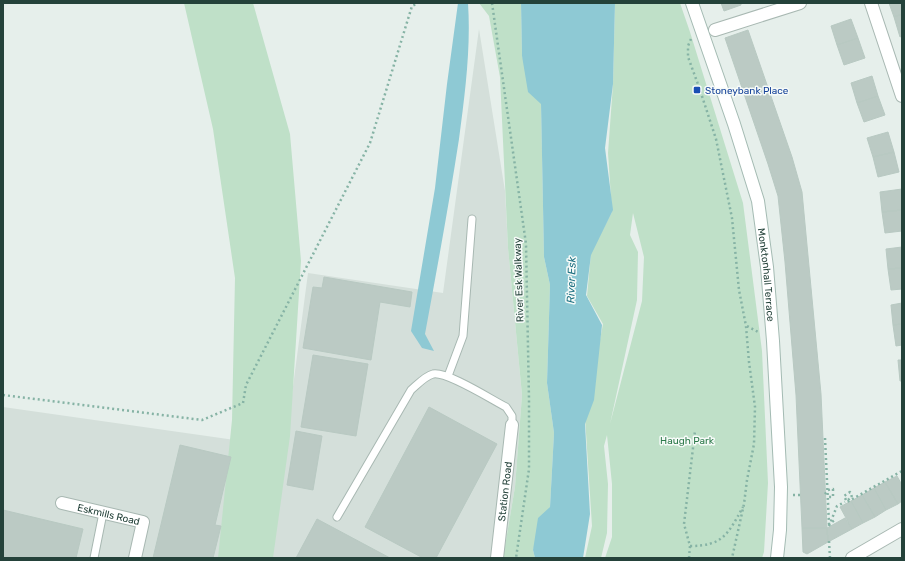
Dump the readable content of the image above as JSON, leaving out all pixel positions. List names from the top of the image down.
{
  "streets": {
    "main road": ["Monktonhall Terrace", "Station Road", "Eskmills Road"],
    "path": ["River Esk Walkway"]
  },
  "water": ["River Esk"],
  "parks": ["Haugh Park"],
  "places": {
    "transit": ["Stoneybank Place"]
  }
}
